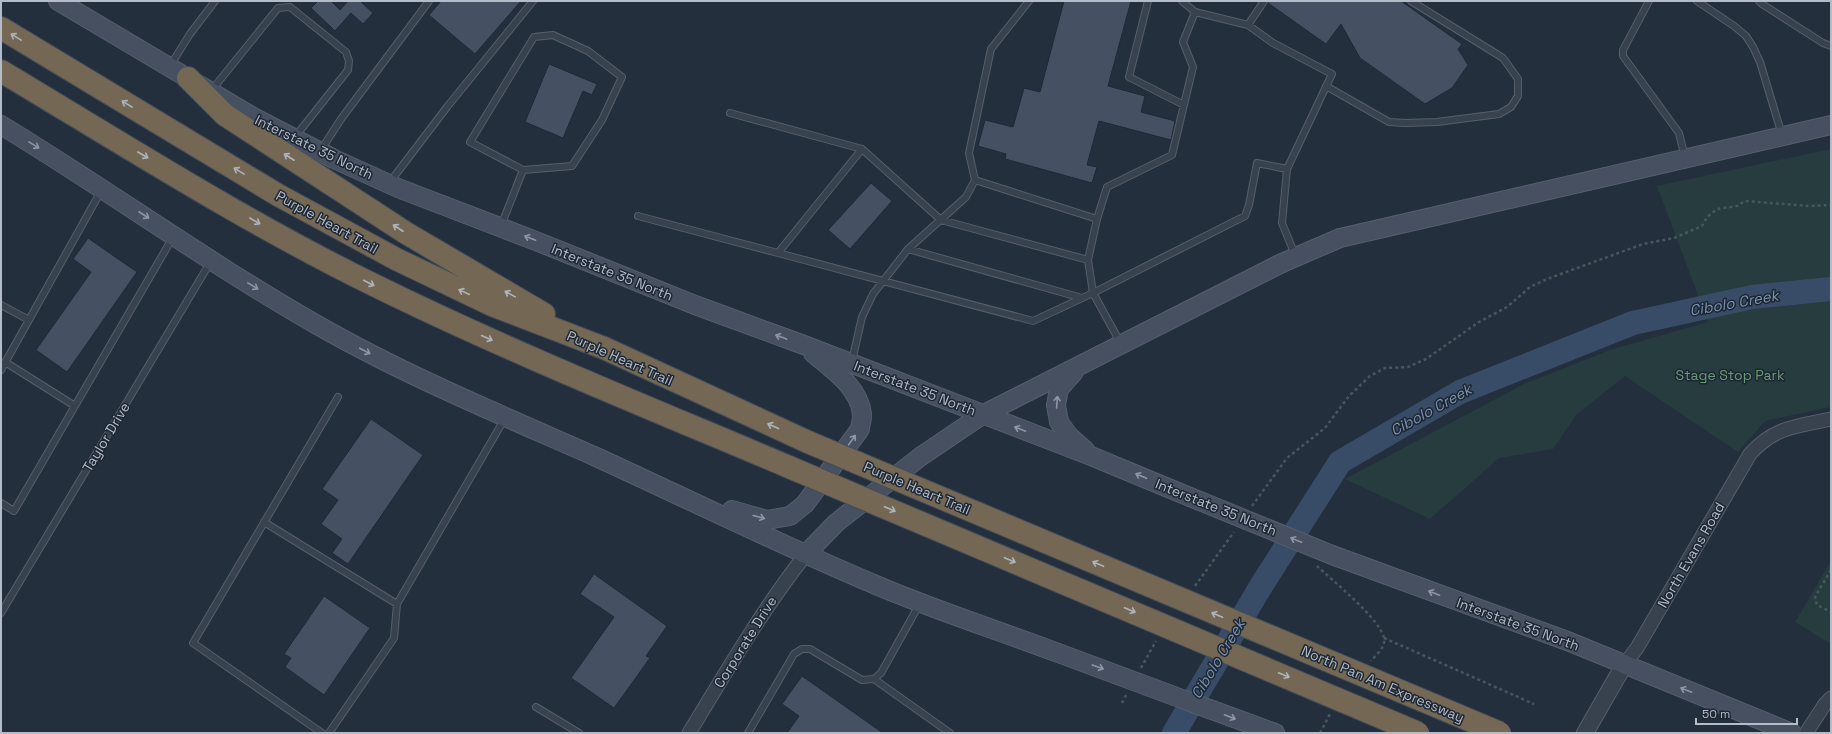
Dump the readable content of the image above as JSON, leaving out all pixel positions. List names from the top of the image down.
{
  "streets": {
    "highway": ["Purple Heart Trail", "North Pan Am Expressway"],
    "main road": ["Interstate 35 North"],
    "street": ["North Evans Road", "Corporate Drive"],
    "lane": ["Taylor Drive"]
  },
  "crossings": [
    ["Interstate 35 North", "North Evans Road"],
    ["Purple Heart Trail", "North Pan Am Expressway"]
  ],
  "one_way": ["Interstate 35 North"],
  "water": ["Cibolo Creek"],
  "parks": ["Stage Stop Park"],
  "scale_bar": "50 m"
}
